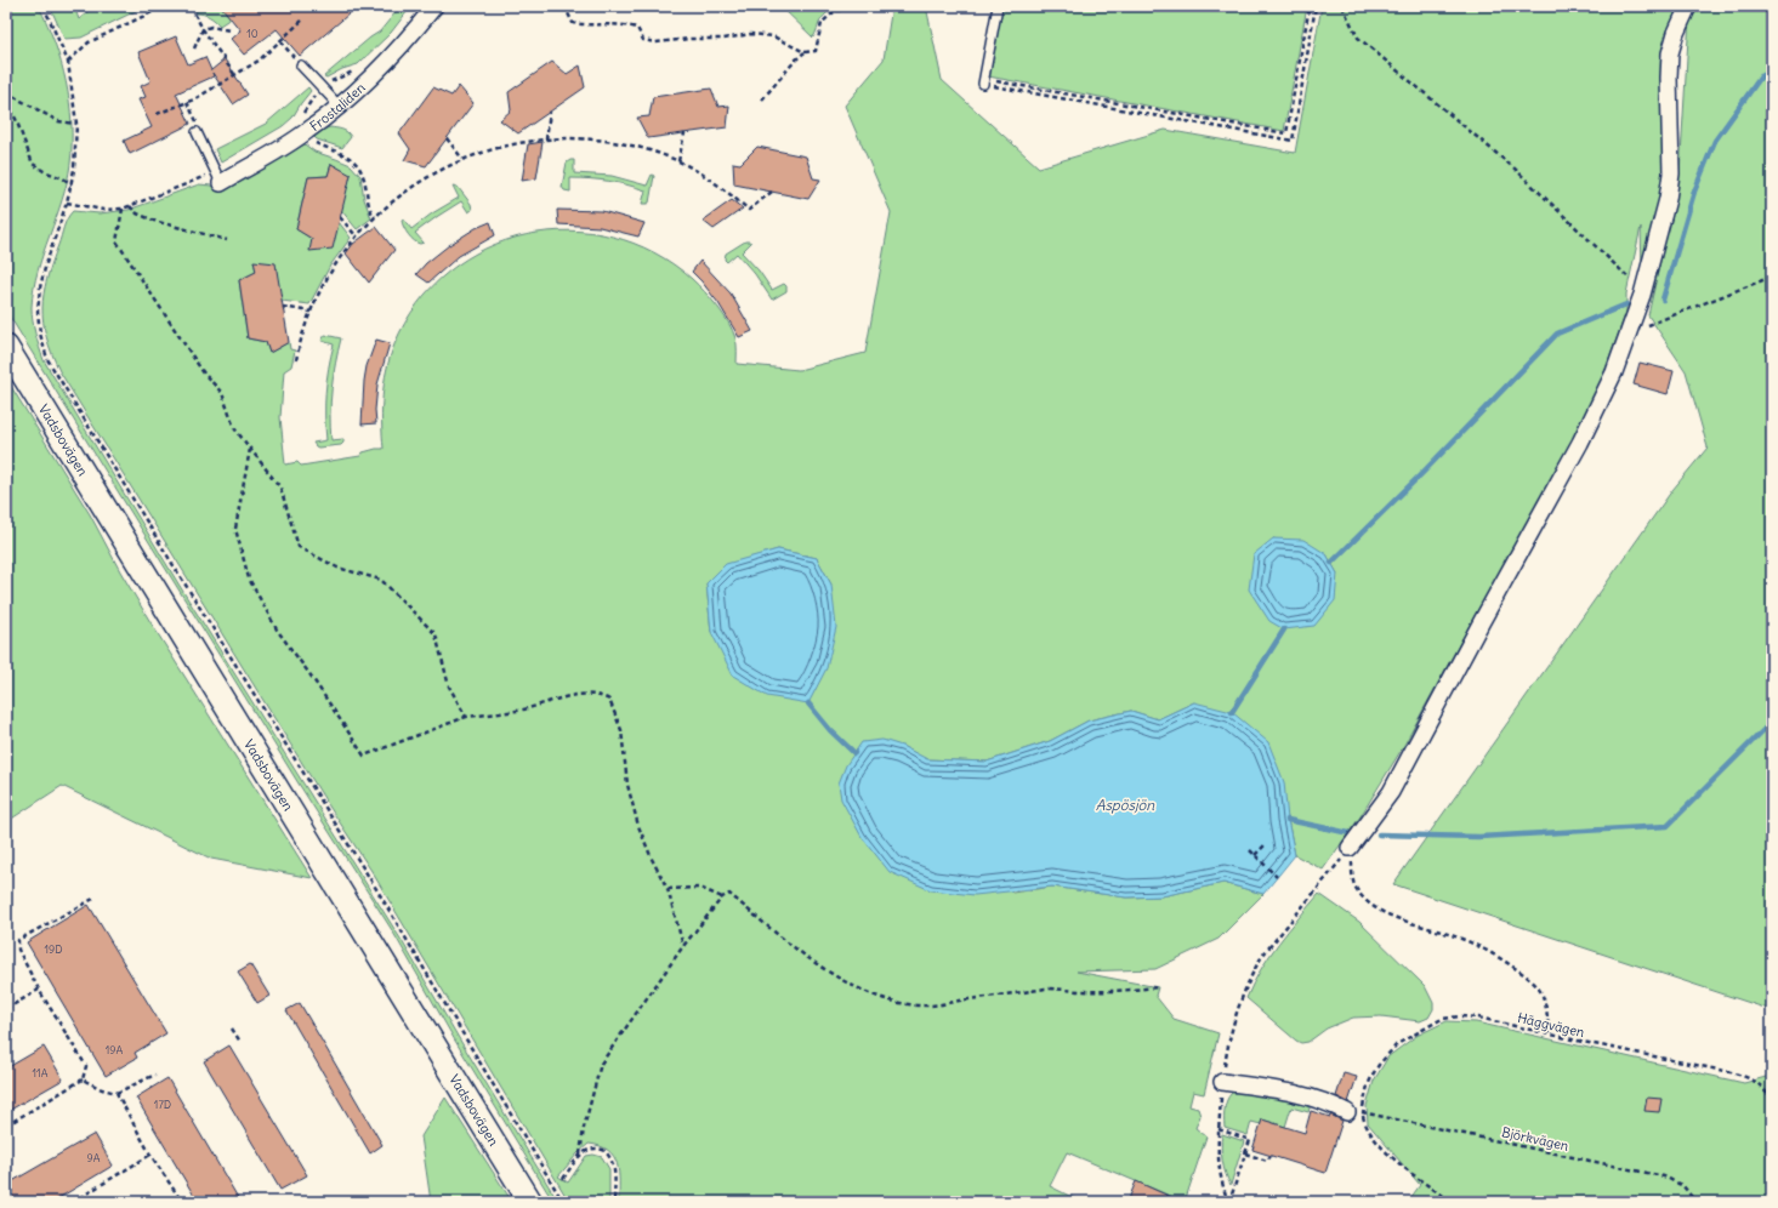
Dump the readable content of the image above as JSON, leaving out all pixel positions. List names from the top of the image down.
{
  "streets": {
    "main road": ["Vadsbovägen"],
    "street": ["Frostaliden"],
    "path": ["Häggvägen", "Björkvägen"]
  },
  "crossings": [
    ["Häggvägen", "Björkvägen"]
  ],
  "water": ["Aspösjön"],
  "house_numbers": [
    "10",
    "19D",
    "19A",
    "11A",
    "17D",
    "9A"
  ]
}
